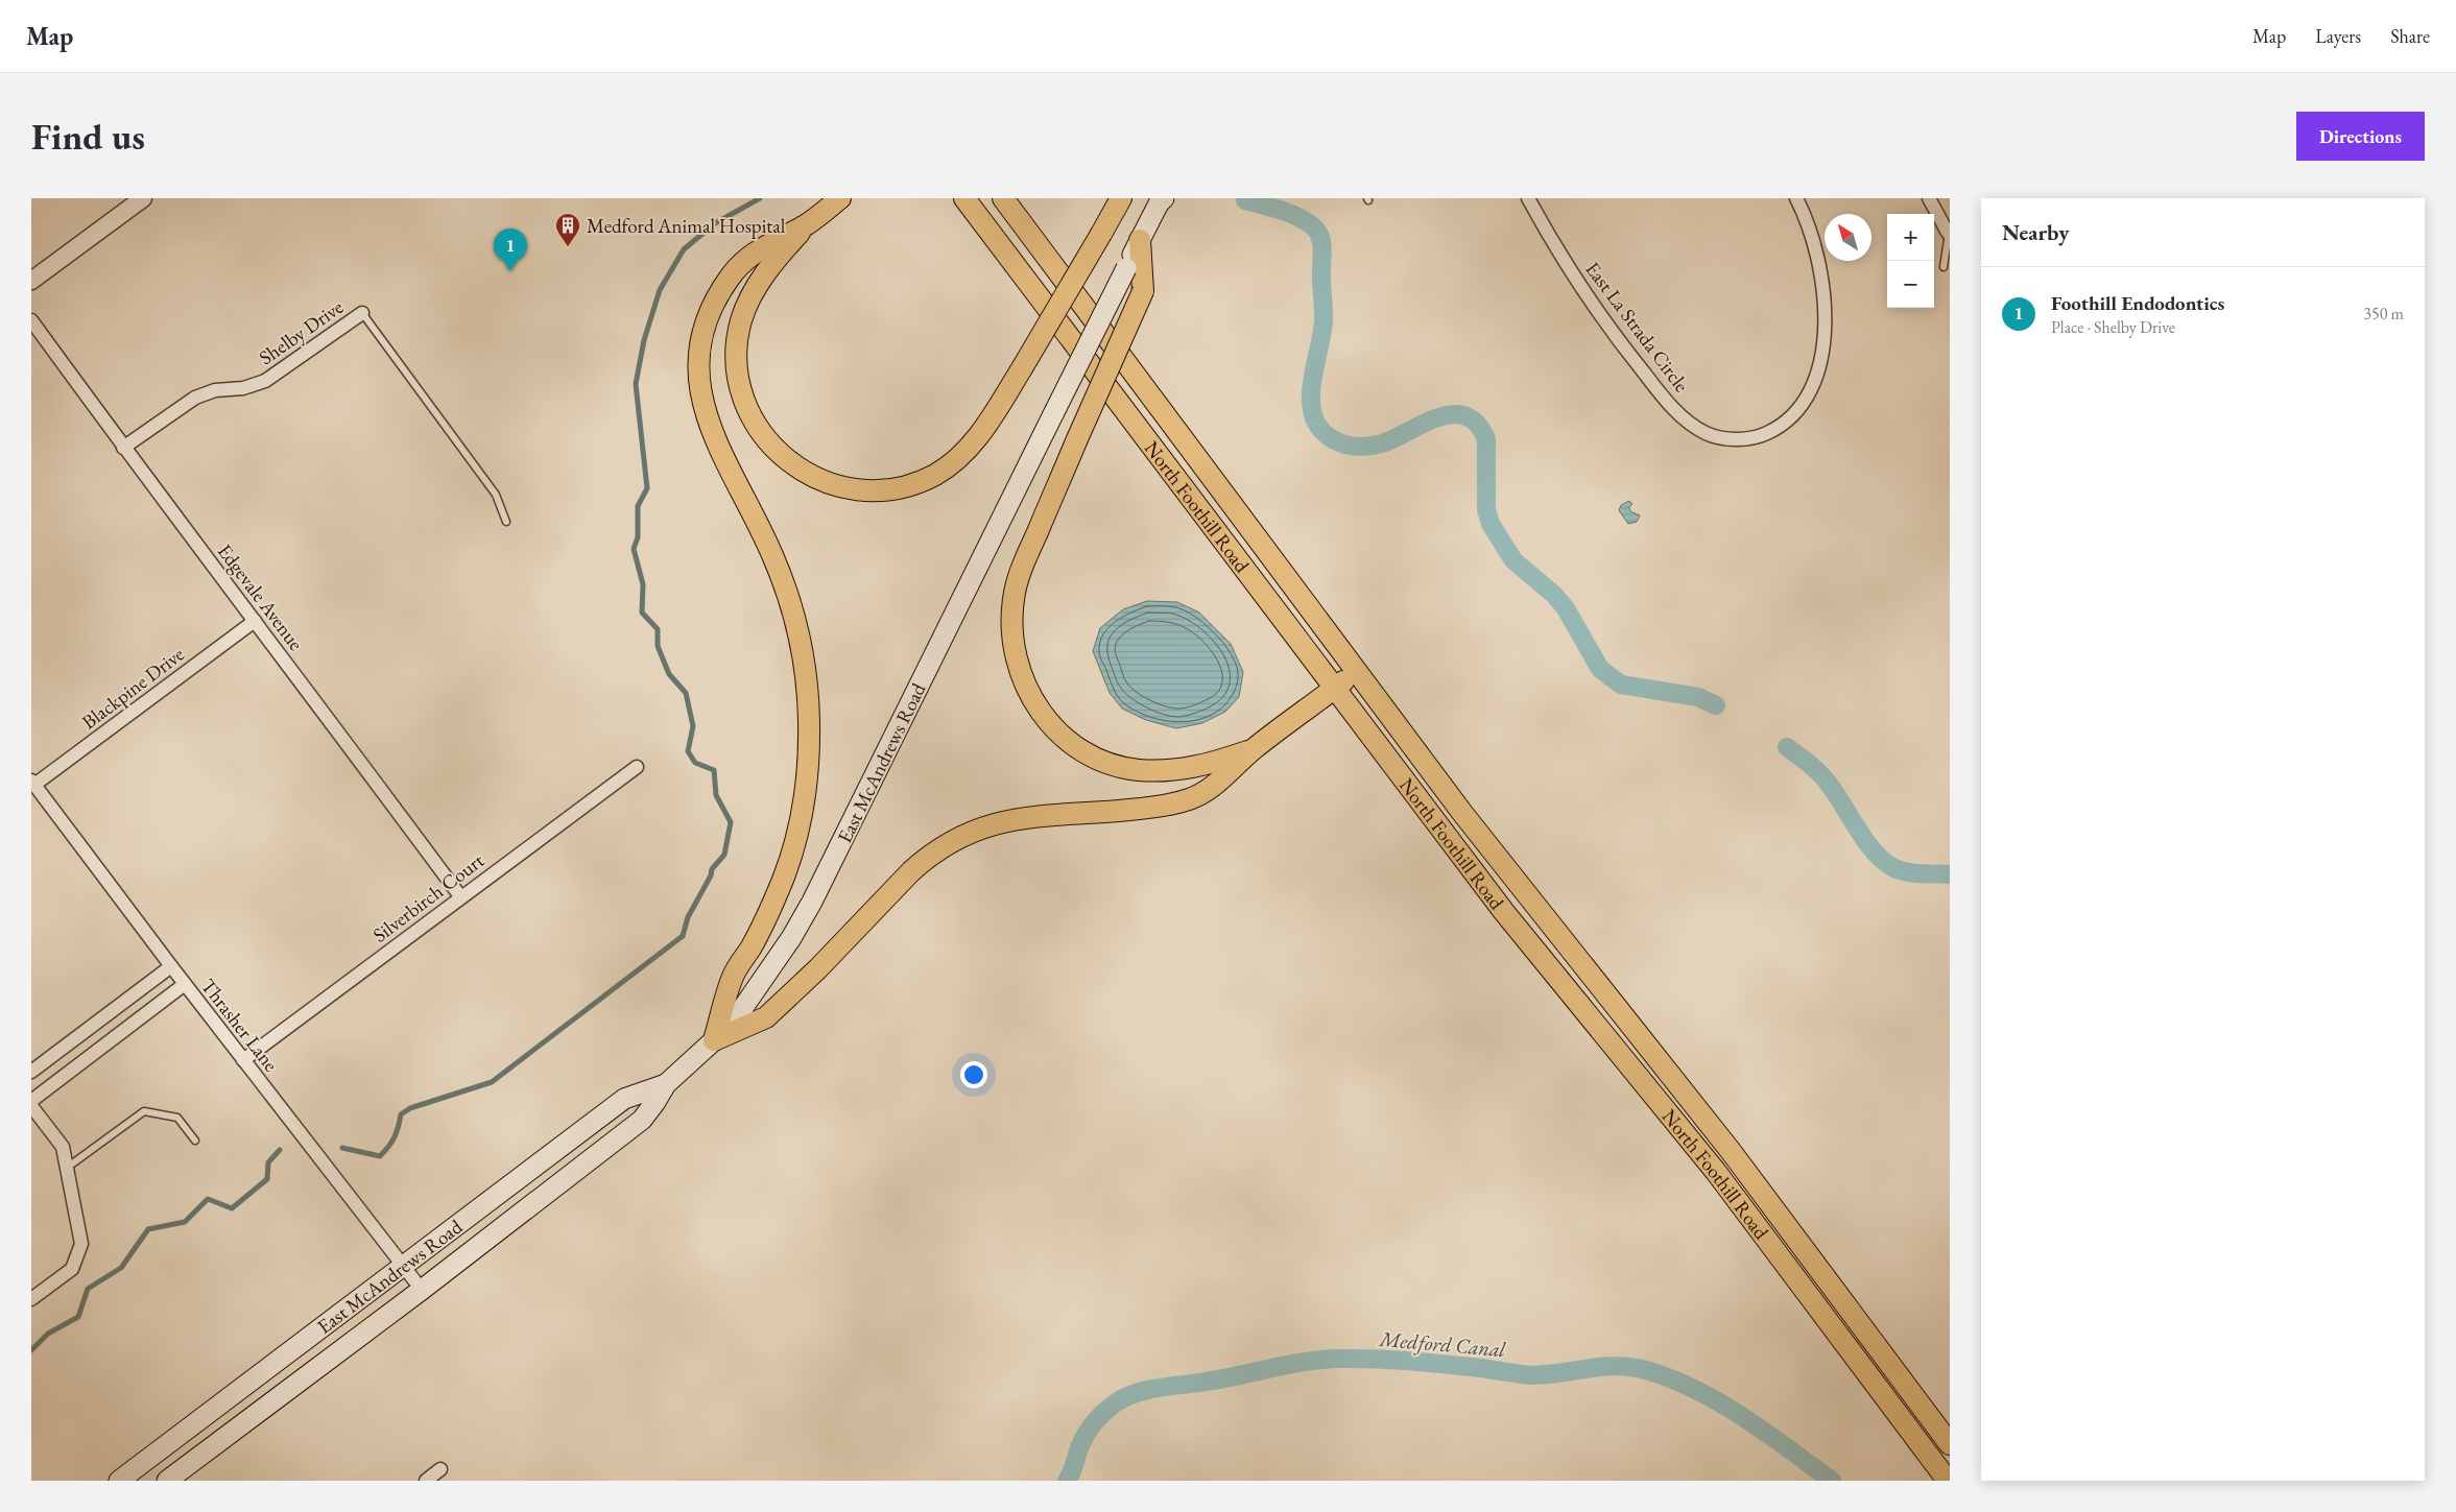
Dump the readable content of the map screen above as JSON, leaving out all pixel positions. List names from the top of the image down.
{
  "streets": {
    "main road": ["North Foothill Road", "East McAndrews Road"],
    "street": [
      "East La Strada Circle",
      "Shelby Drive",
      "Edgevale Avenue",
      "Blackpine Drive",
      "Silverbirch Court",
      "Thrasher Lane"
    ]
  },
  "crossings": [
    ["Shelby Drive", "Edgevale Avenue"],
    ["Edgevale Avenue", "Blackpine Drive"],
    ["Edgevale Avenue", "Silverbirch Court"],
    ["Blackpine Drive", "Thrasher Lane"],
    ["East McAndrews Road", "Thrasher Lane"],
    ["Silverbirch Court", "Thrasher Lane"]
  ],
  "water": ["Medford Canal"],
  "places": {
    "building": ["Medford Animal Hospital"]
  },
  "north": "top left",
  "page": {
    "header": "Map",
    "nav": ["Map", "Layers", "Share"],
    "buttons": "Directions",
    "title": "Find us",
    "heading": "Nearby",
    "map_buttons": ["+", "−"],
    "pins": "1",
    "list": [
      {
        "mark": "1",
        "name": "Foothill Endodontics",
        "note": "Place · Shelby Drive",
        "value": "350 m"
      }
    ]
  }
}
